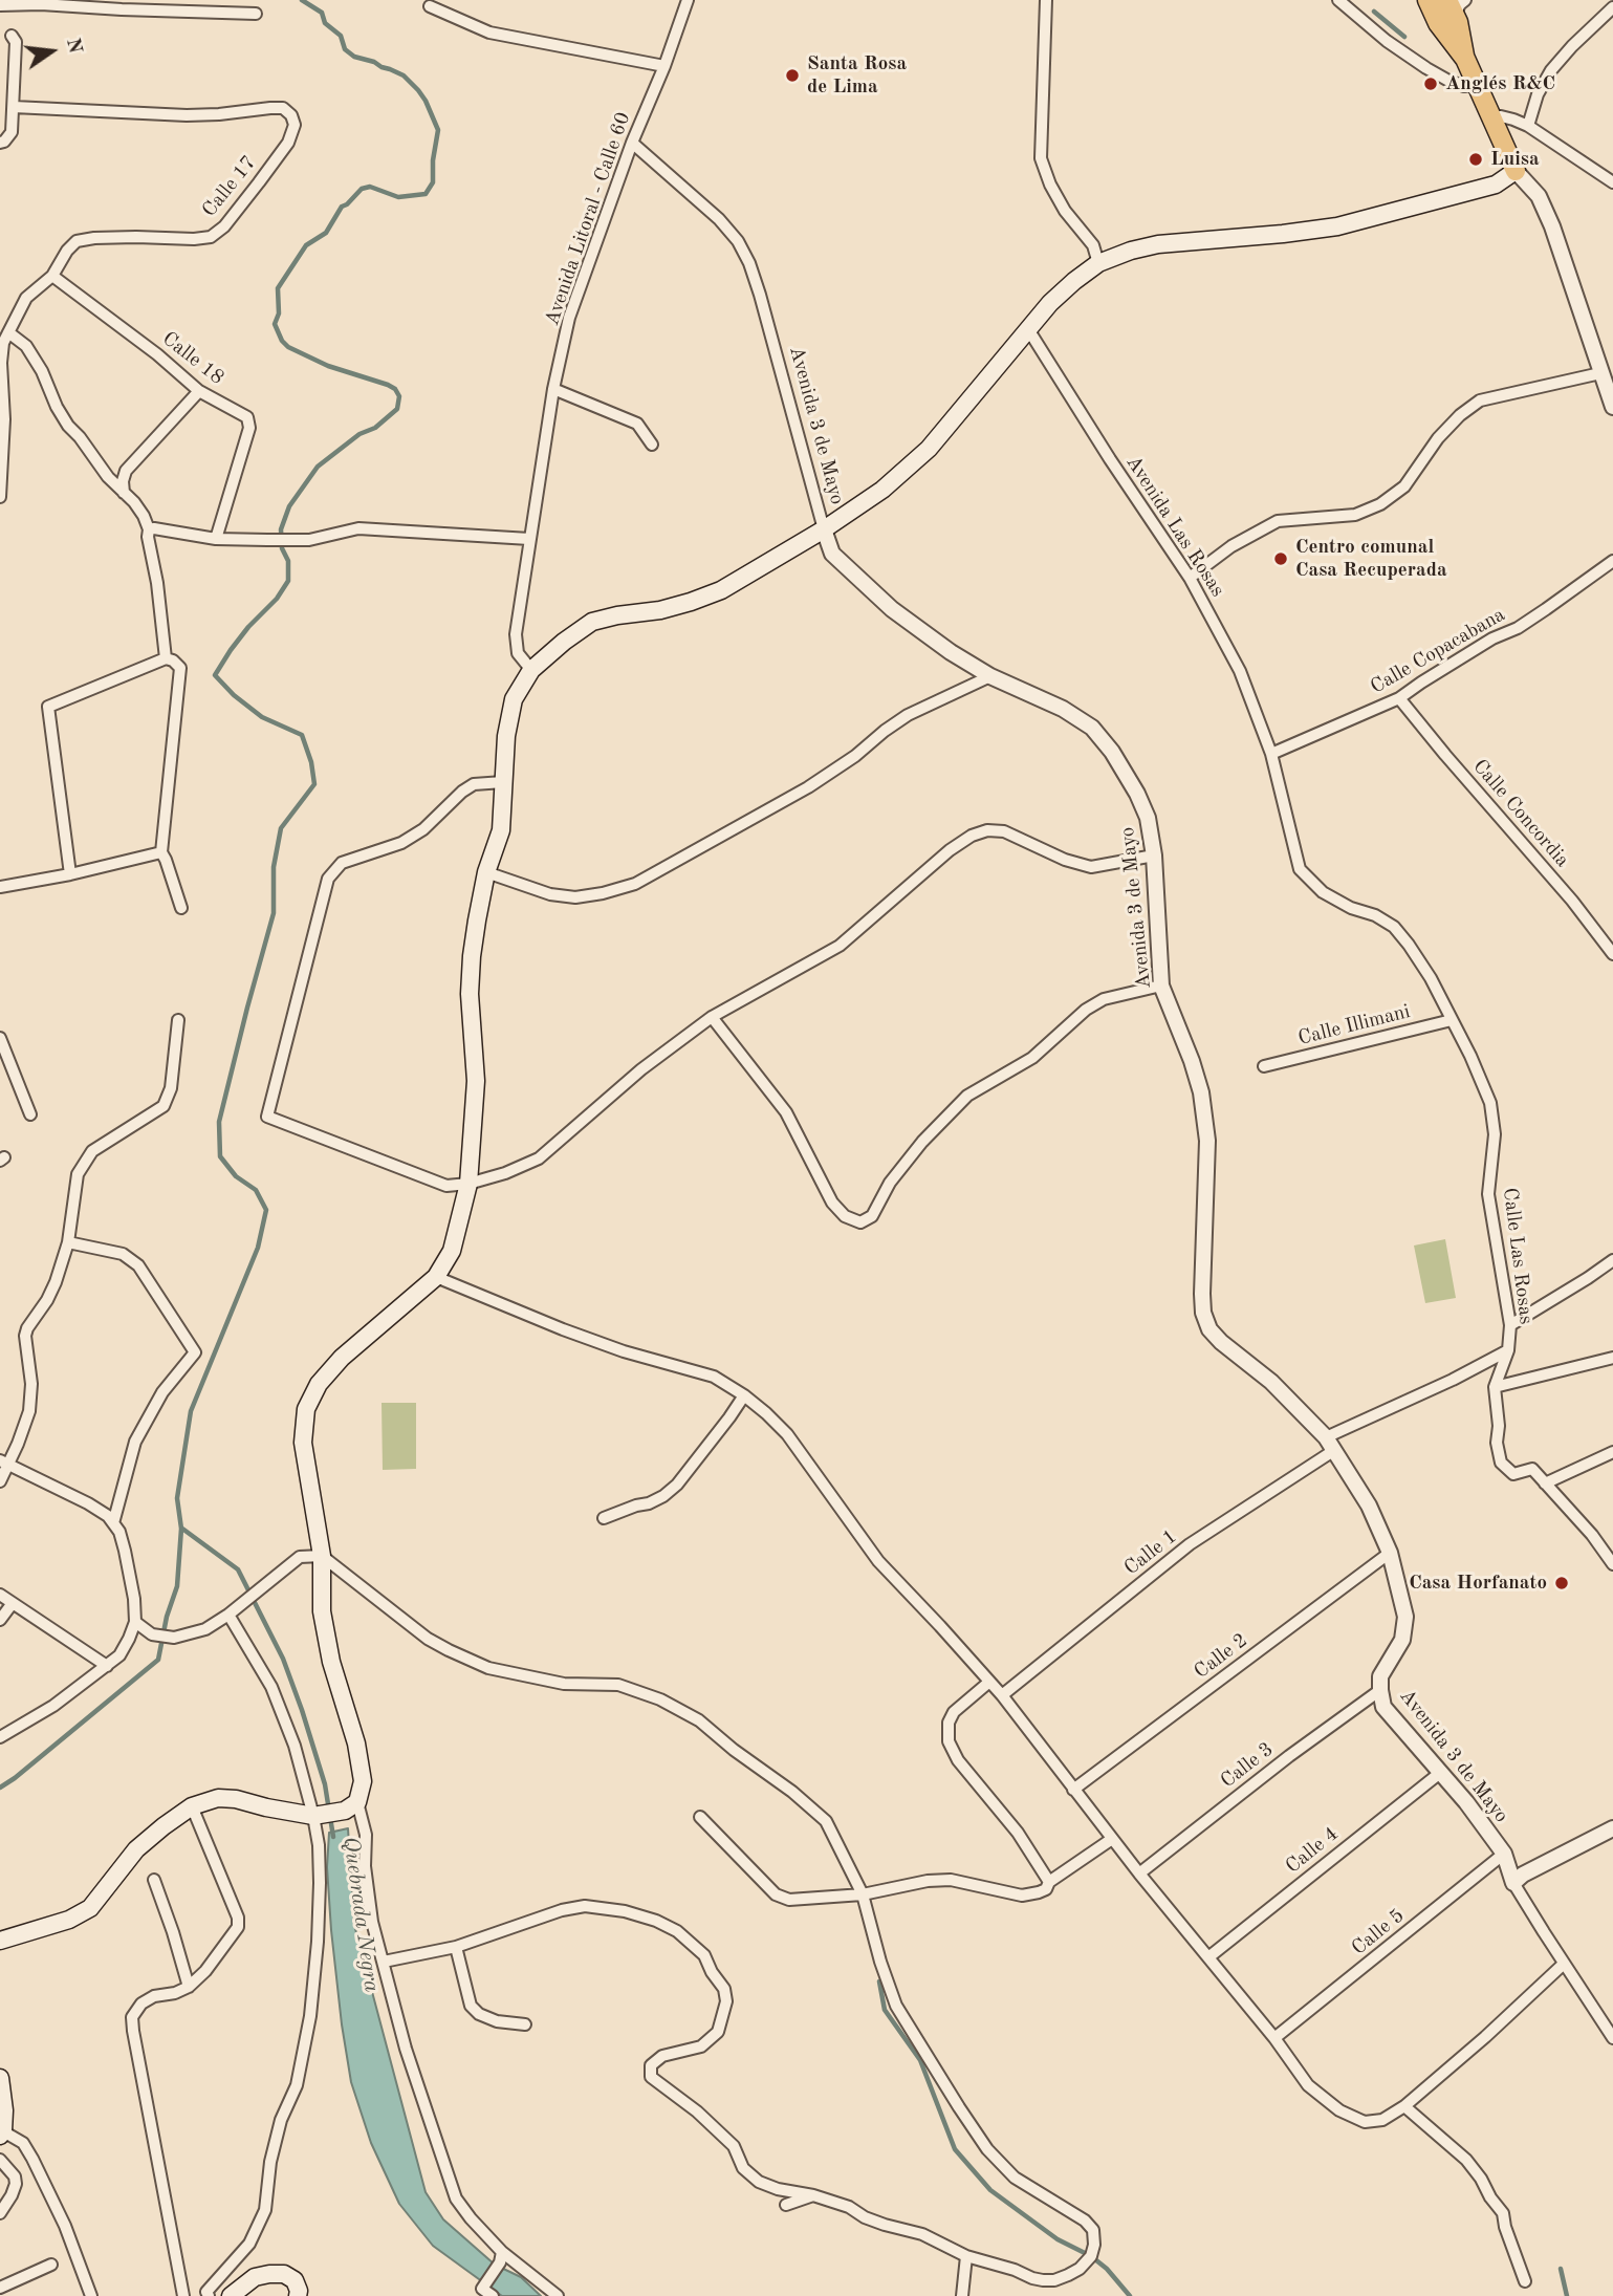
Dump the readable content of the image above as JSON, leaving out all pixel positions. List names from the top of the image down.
{
  "streets": {
    "street": [
      "Calle 17",
      "Avenida Litoral - Calle 60",
      "Calle 18",
      "Avenida 3 de Mayo",
      "Avenida Las Rosas",
      "Calle Copacabana",
      "Calle Concordia",
      "Calle Illimani",
      "Calle Las Rosas",
      "Calle 1",
      "Calle 2",
      "Calle 3",
      "Calle 4",
      "Calle 5"
    ]
  },
  "crossings": [
    ["Calle 17", "Calle 18"],
    ["Avenida Litoral - Calle 60", "Avenida 3 de Mayo"],
    ["Avenida 3 de Mayo", "Calle 1"],
    ["Avenida 3 de Mayo", "Calle 2"],
    ["Avenida 3 de Mayo", "Calle 3"],
    ["Avenida 3 de Mayo", "Calle 4"],
    ["Avenida 3 de Mayo", "Calle 5"],
    ["Avenida Las Rosas", "Calle Copacabana"],
    ["Avenida Las Rosas", "Calle Las Rosas"],
    ["Calle Copacabana", "Calle Concordia"],
    ["Calle Copacabana", "Calle Las Rosas"],
    ["Calle Illimani", "Calle Las Rosas"]
  ],
  "water": ["Quebrada Negra"],
  "places": [
    "Santa Rosa de Lima",
    "Anglés R&C",
    "Luisa",
    "Centro comunal Casa Recuperada",
    "Casa Horfanato"
  ],
  "north": "right"
}
